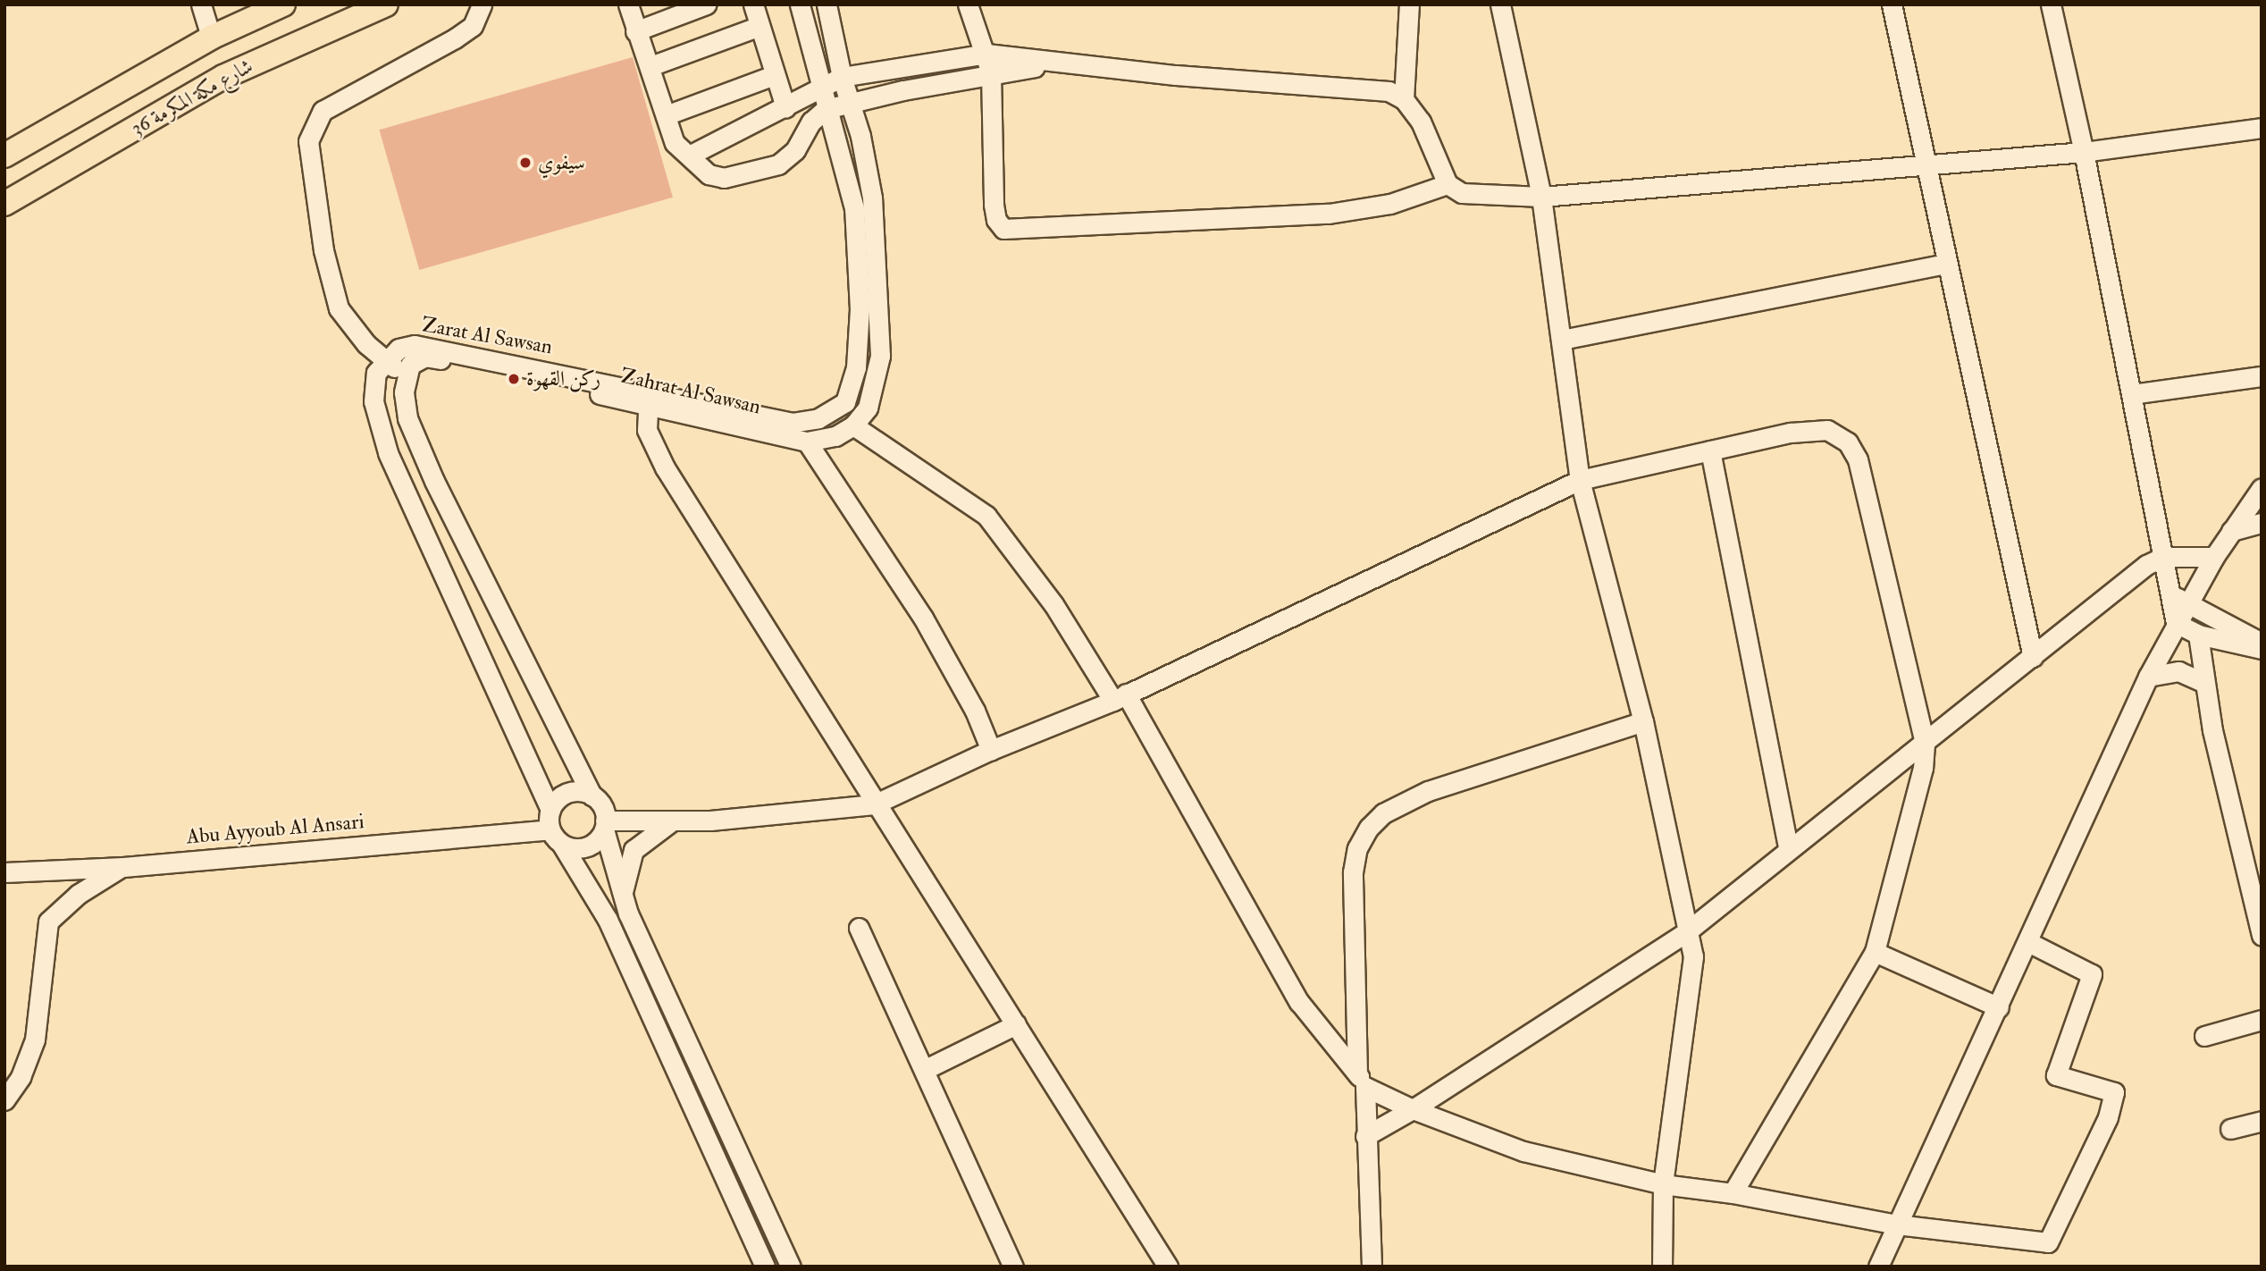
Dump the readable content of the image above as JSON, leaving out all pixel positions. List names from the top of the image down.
{
  "streets": {
    "main road": ["شارع مكة المكرمة 36"],
    "street": ["Zarat Al Sawsan", "Zahrat Al Sawsan", "Abu Ayyoub Al Ansari"]
  },
  "crossings": [
    ["Zarat Al Sawsan", "Zahrat Al Sawsan"]
  ],
  "places": ["سيفوي", "ركن القهوة"]
}
